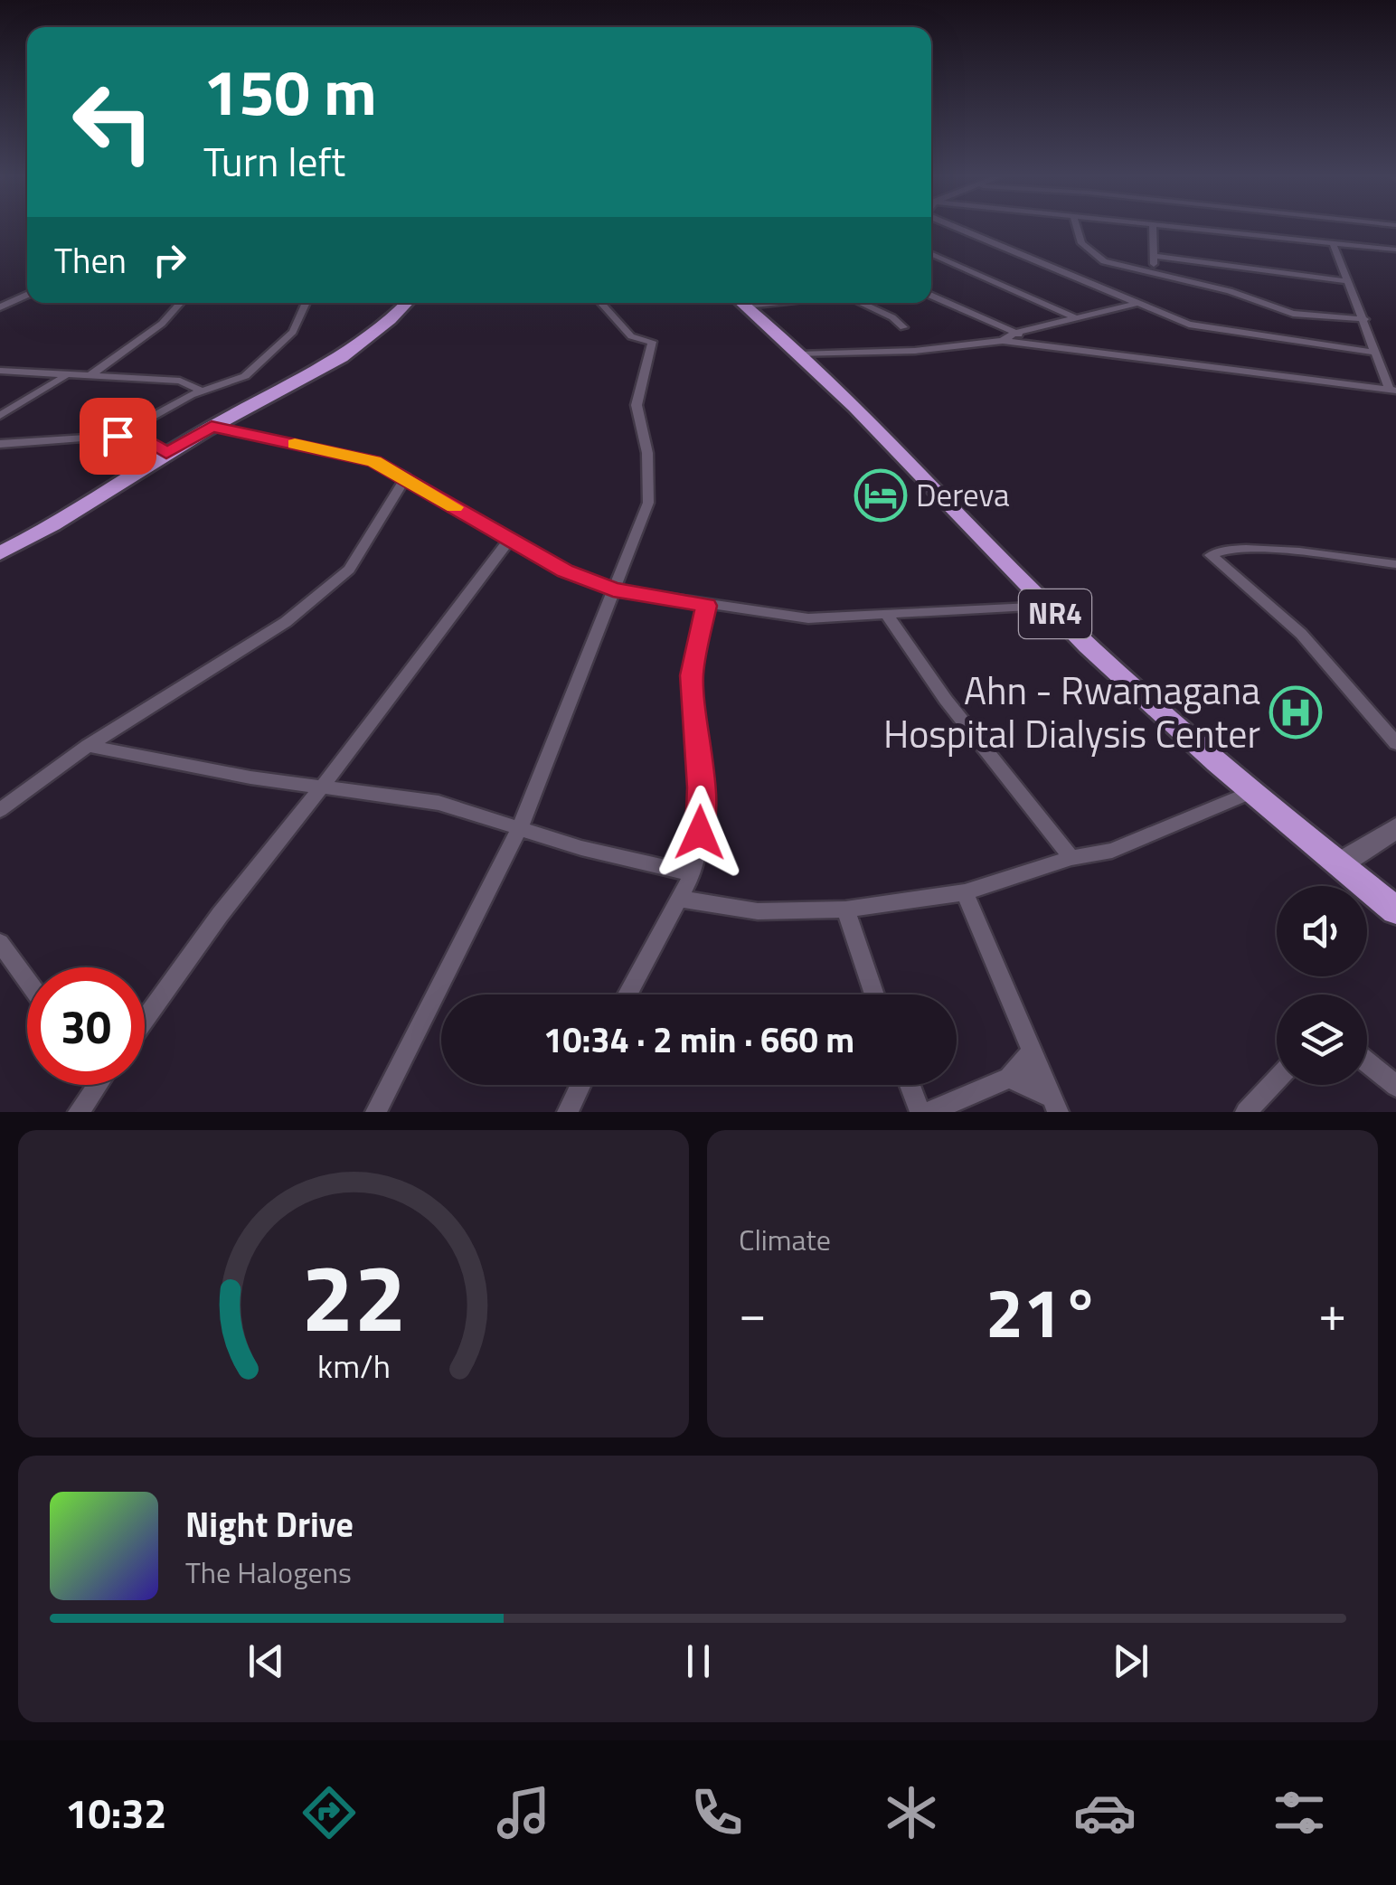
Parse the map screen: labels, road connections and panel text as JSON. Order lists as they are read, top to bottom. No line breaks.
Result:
{"streets":{"highway":["NR4"]},"places":{"hotel":["Dereva"],"hospital":["Ahn - Rwamagana Hospital Dialysis Center"]},"page":{"turn":["150 m","Turn left"],"then":"Then","limit":"30","trip":"10:34 · 2 min · 660 m","tile":"Climate","heat":["−","21°","+"],"song":["Night Drive","The Halogens"],"tabs":"10:32","gauge":["22","km/h"]}}
